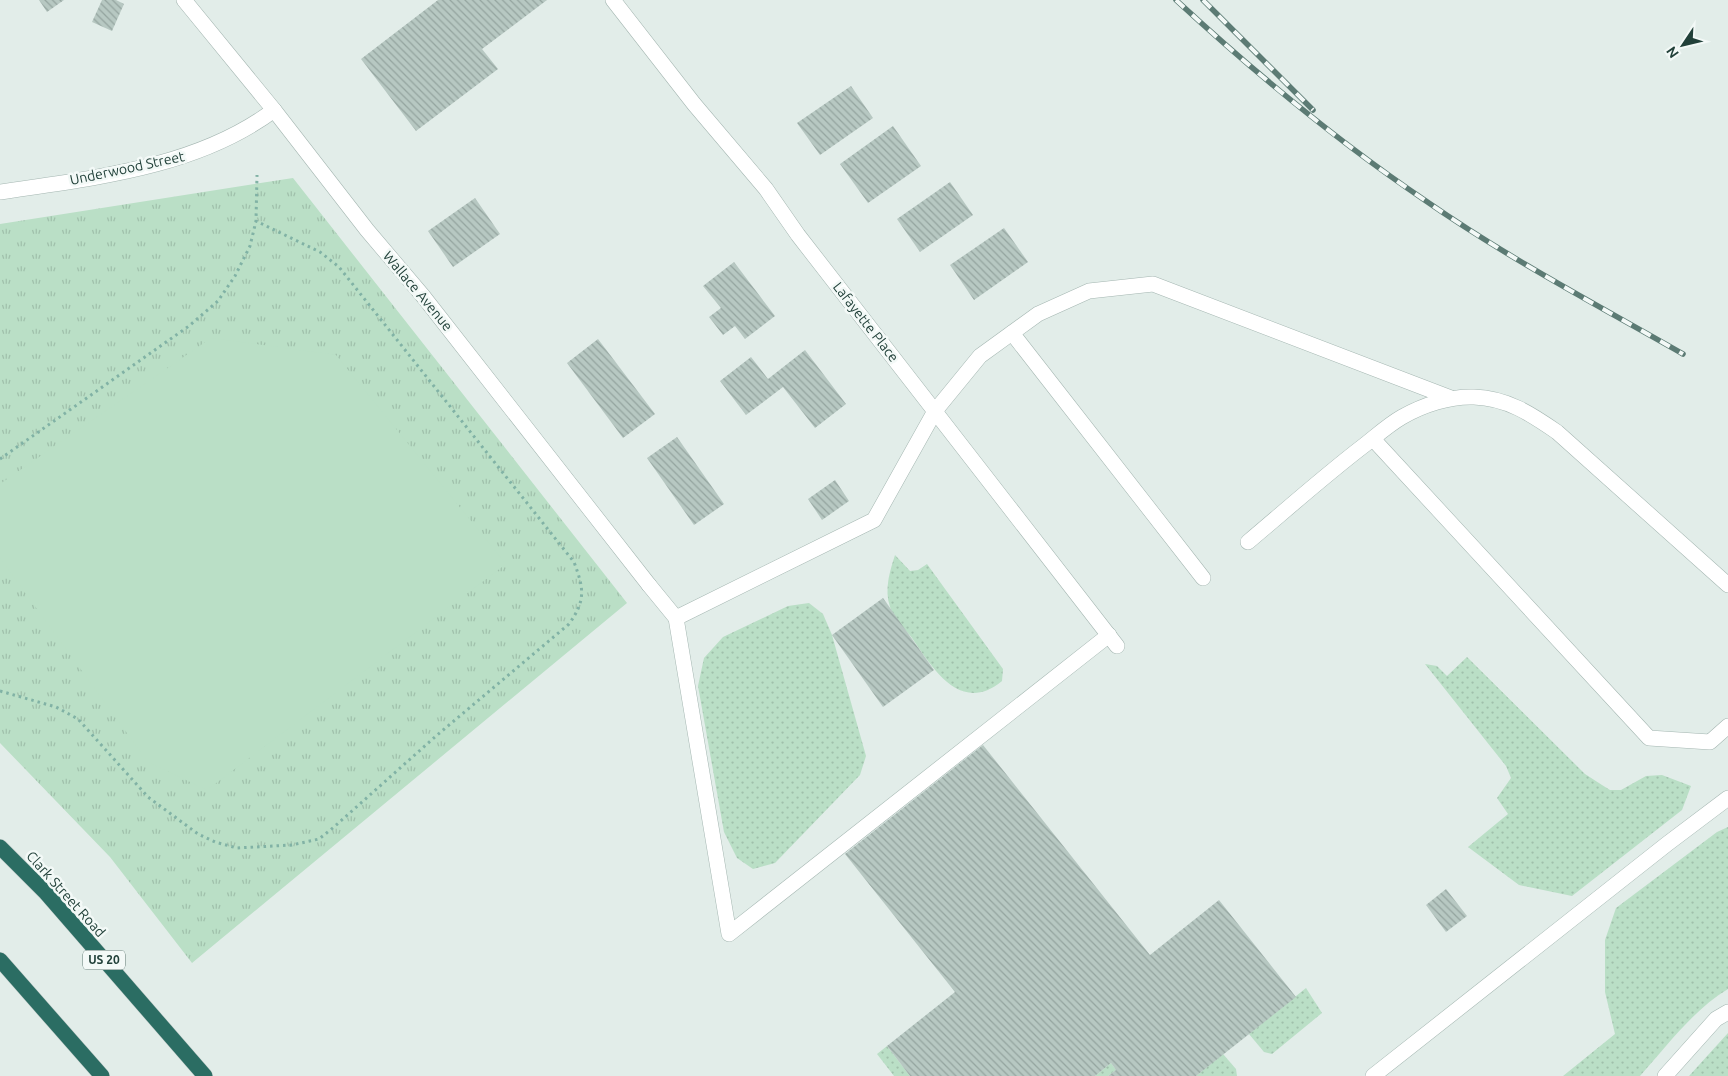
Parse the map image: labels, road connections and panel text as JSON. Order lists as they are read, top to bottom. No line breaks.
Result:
{"streets":{"highway":["Clark Street Road","US 20"],"street":["Underwood Street","Wallace Avenue","Lafayette Place"]},"crossings":[["Underwood Street","Wallace Avenue"],["Wallace Avenue","Lafayette Place"]],"north":"bottom left"}
